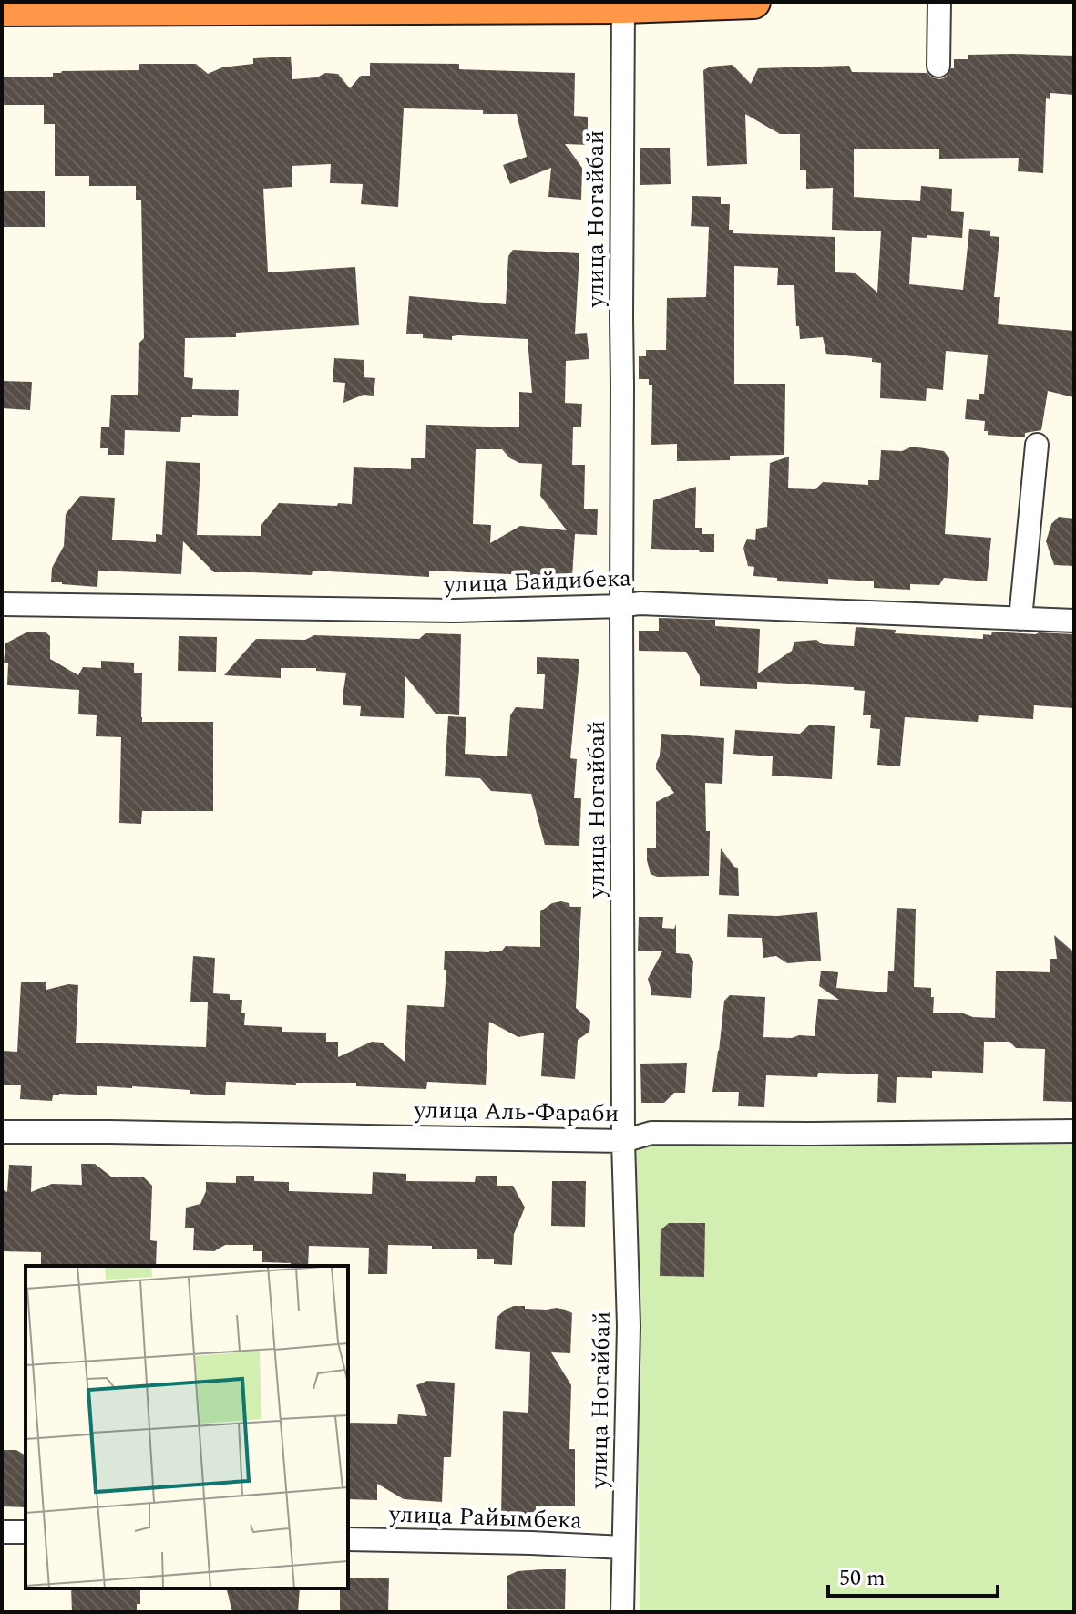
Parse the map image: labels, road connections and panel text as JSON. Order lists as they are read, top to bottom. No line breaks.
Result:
{"streets":{"street":["улица Ногайбай","улица Байдибека","улица Аль-Фараби","улица Райымбека"]},"crossings":[["улица Ногайбай","улица Байдибека"],["улица Ногайбай","улица Аль-Фараби"],["улица Ногайбай","улица Райымбека"]],"scale_bar":"50 m"}
